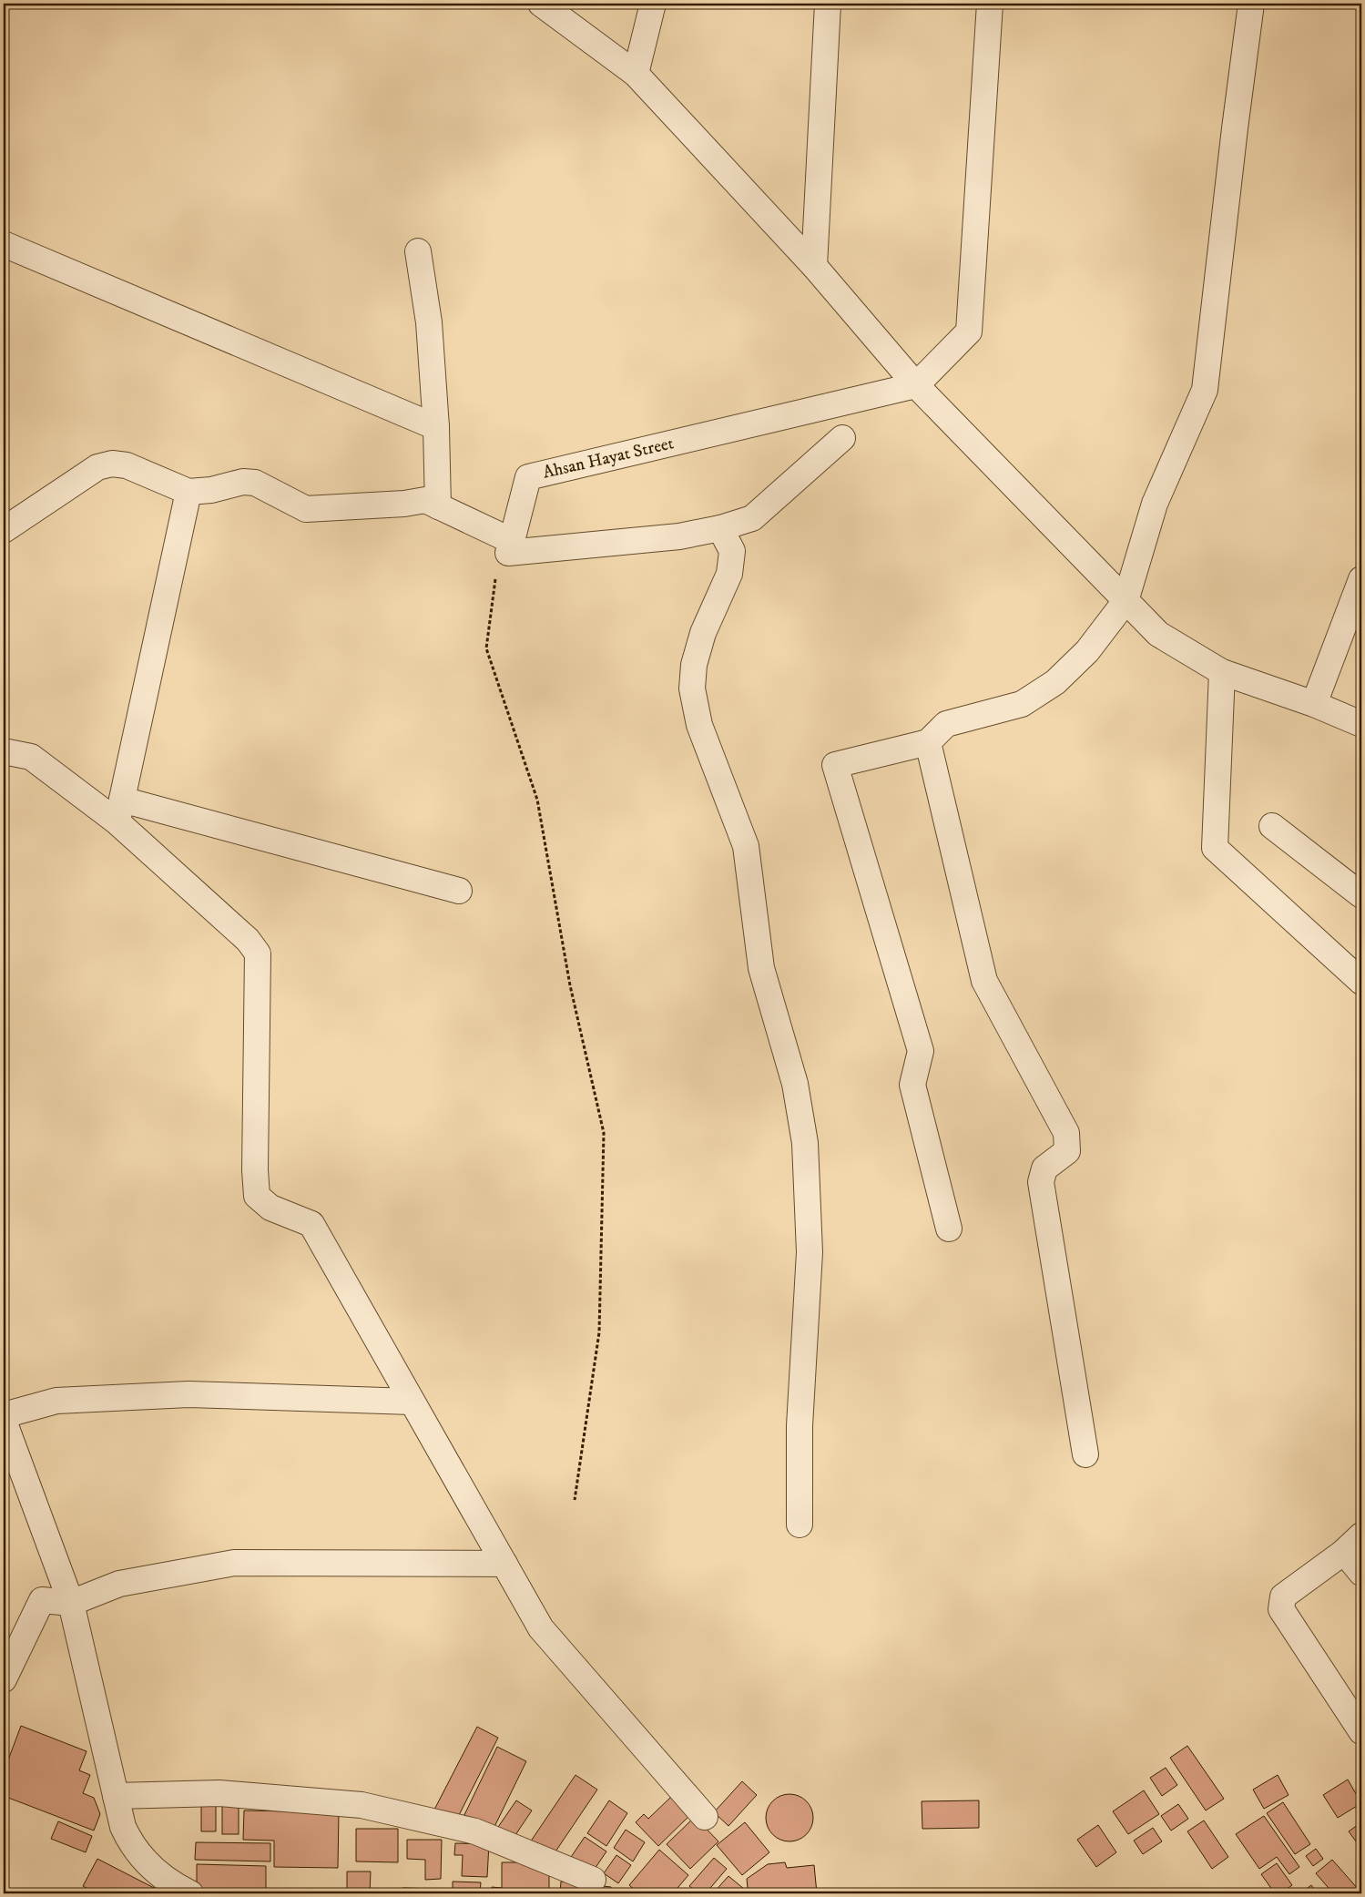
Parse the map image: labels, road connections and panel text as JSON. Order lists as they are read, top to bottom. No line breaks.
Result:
{"streets":{"street":["Ahsan Hayat Street"]}}
